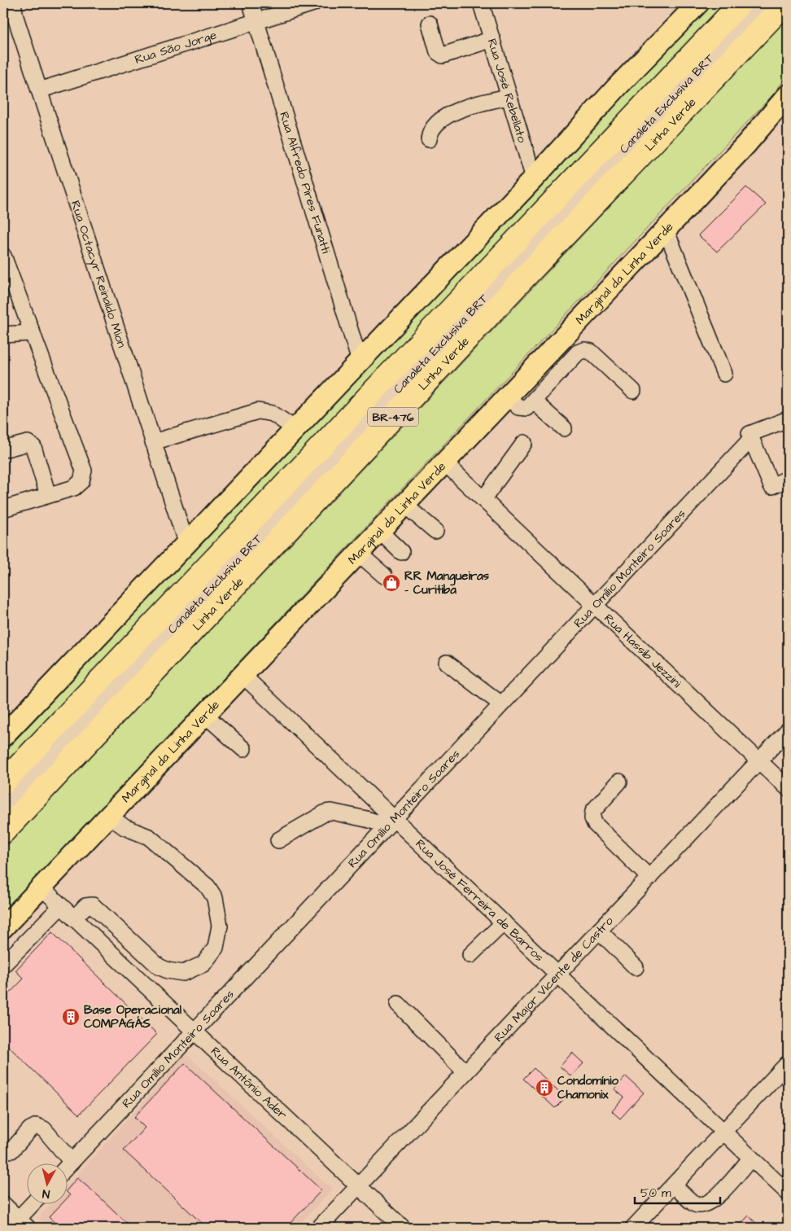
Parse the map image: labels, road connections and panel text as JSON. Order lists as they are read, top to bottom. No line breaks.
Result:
{"streets":{"highway":["Linha Verde","BR-476"],"main road":["Marginal da Linha Verde"],"street":["Rua São Jorge","Rua José Rebellato","Canaleta Exclusiva BRT","Rua Alfredo Pires Funatti","Rua Octacyr Reinaldo Mion","Rua Omílio Monteiro Soares","Rua Hassib Jezzini","Rua José Ferreira de Barros","Rua Major Vicente de Castro","Rua Antônio Ader"]},"crossings":[["Rua São Jorge","Rua Alfredo Pires Funatti"],["Rua São Jorge","Rua Octacyr Reinaldo Mion"],["Marginal da Linha Verde","Rua Hassib Jezzini"],["Marginal da Linha Verde","Rua José Ferreira de Barros"],["Marginal da Linha Verde","Rua Antônio Ader"],["Rua Omílio Monteiro Soares","Rua Hassib Jezzini"],["Rua Omílio Monteiro Soares","Rua José Ferreira de Barros"],["Rua Omílio Monteiro Soares","Rua Antônio Ader"],["Rua Hassib Jezzini","Rua Major Vicente de Castro"],["Rua José Ferreira de Barros","Rua Major Vicente de Castro"],["Rua Major Vicente de Castro","Rua Antônio Ader"]],"places":{"shop":["RR Mangueiras - Curitiba"],"building":["Base Operacional COMPAGÁS","Condomínio Chamonix"]},"scale_bar":"50 m","north":"bottom"}
